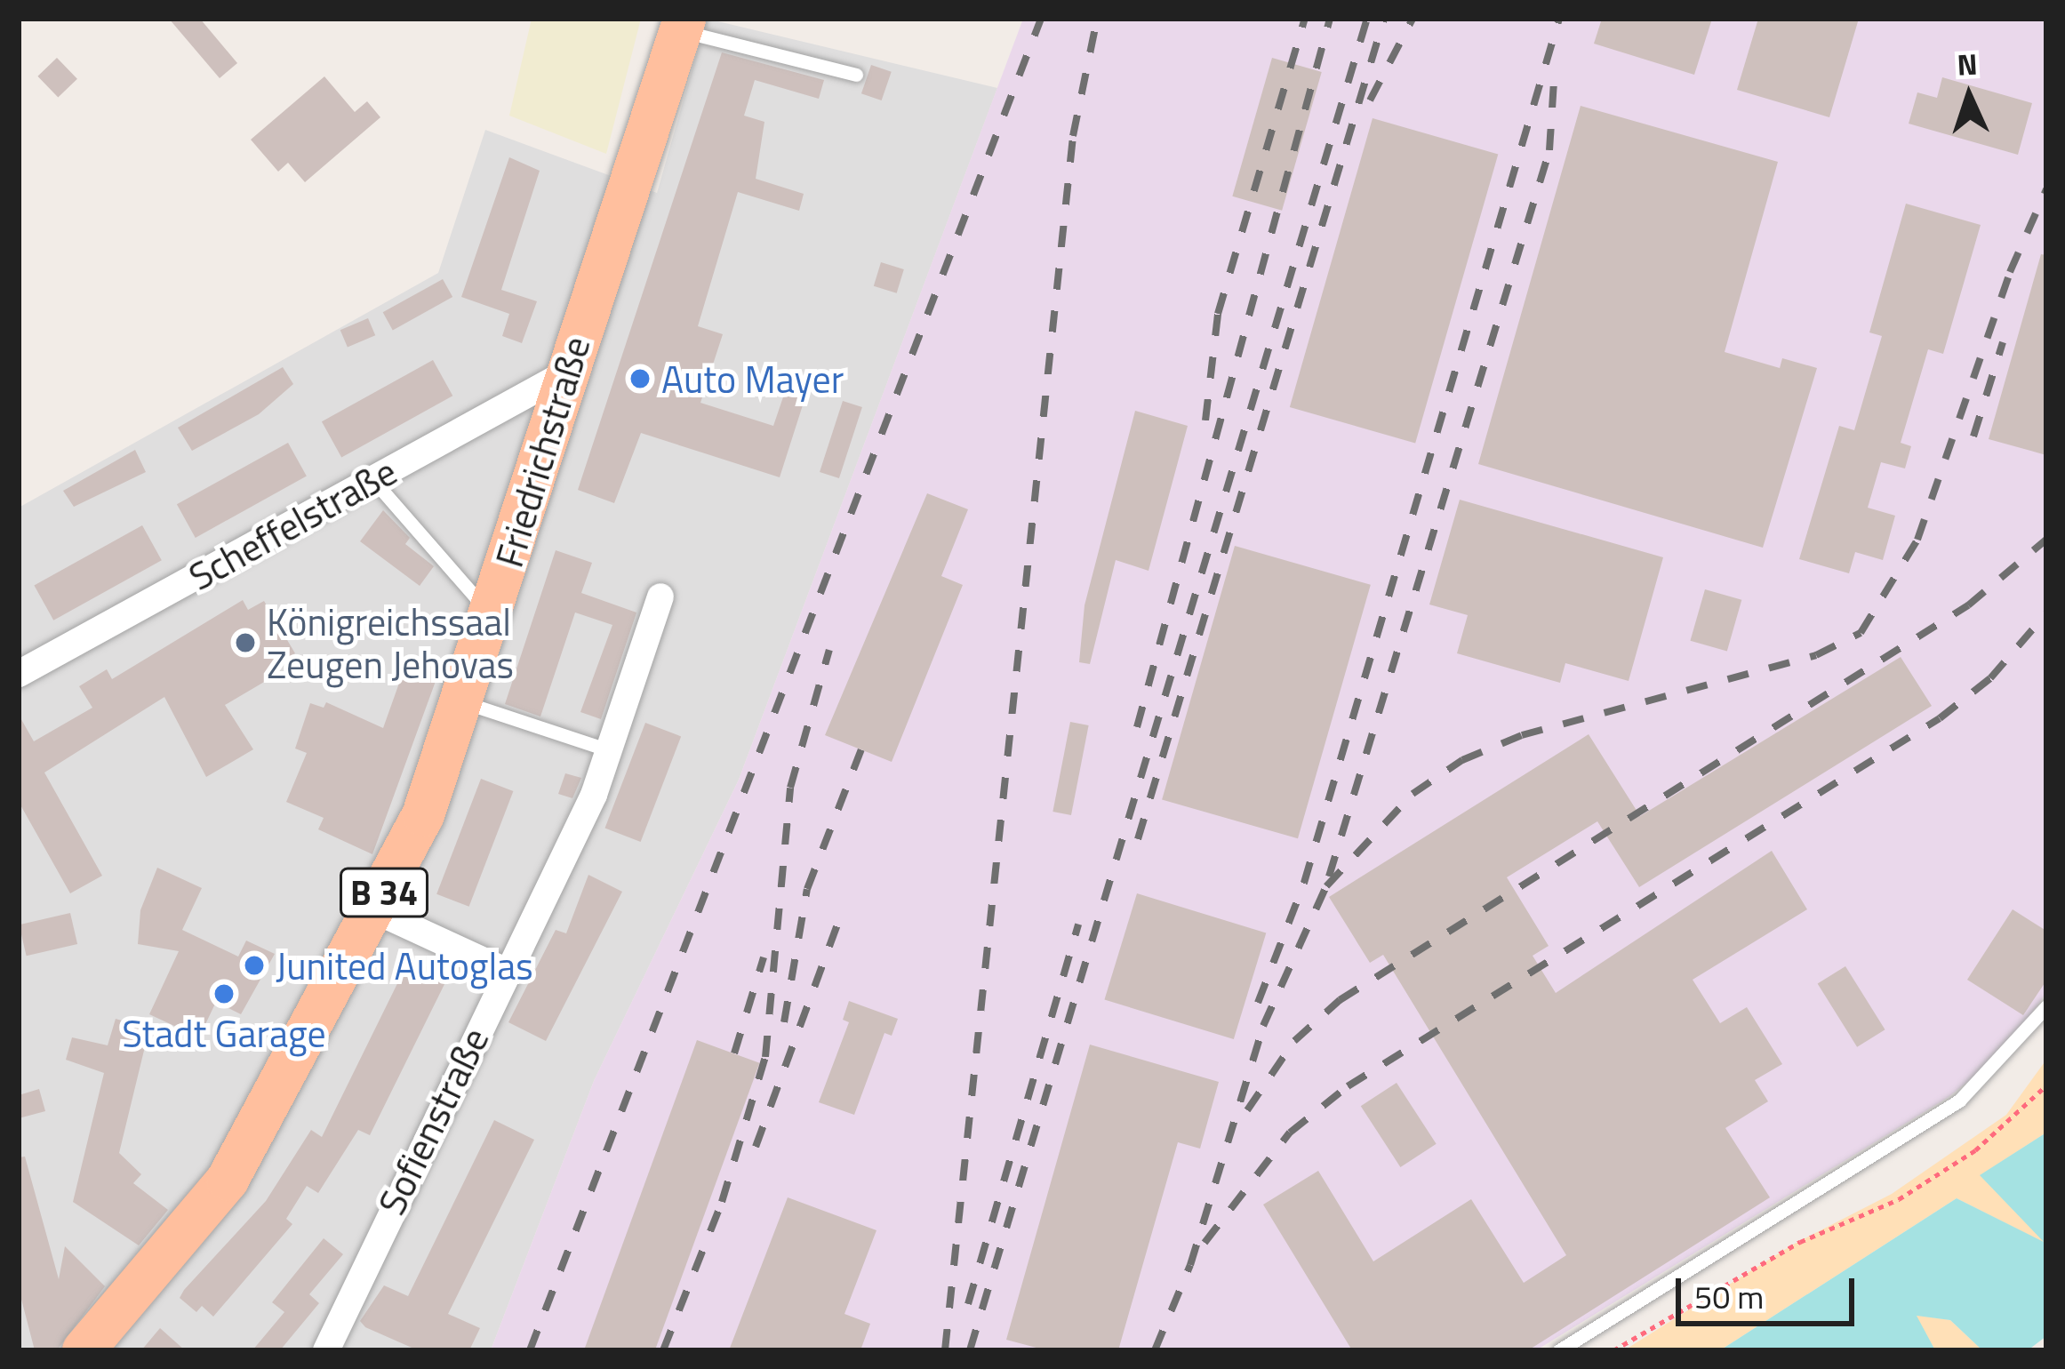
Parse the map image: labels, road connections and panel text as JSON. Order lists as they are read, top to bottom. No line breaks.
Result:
{"streets":{"main road":["Friedrichstraße","B 34"],"street":["Scheffelstraße","Sofienstraße"]},"crossings":[["Friedrichstraße","Scheffelstraße"]],"places":["Auto Mayer","Königreichssaal Zeugen Jehovas","Junited Autoglas","Stadt Garage"],"scale_bar":"50 m","north":"top"}
